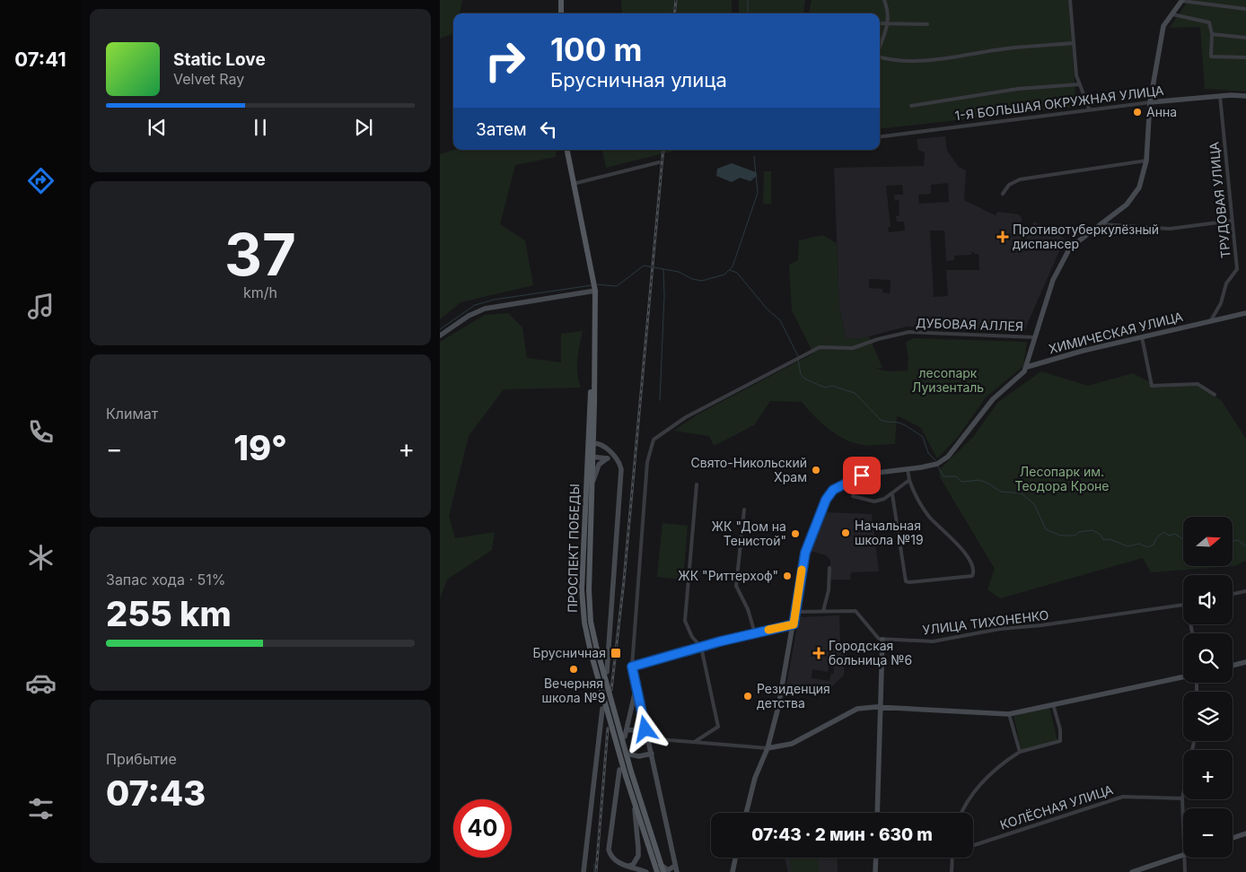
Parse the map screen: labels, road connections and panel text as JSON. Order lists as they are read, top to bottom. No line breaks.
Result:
{"streets":{"main road":["ПРОСПЕКТ ПОБЕДЫ"],"street":["1-Я БОЛЬШАЯ ОКРУЖНАЯ УЛИЦА","ТРУДОВАЯ УЛИЦА","ДУБОВАЯ АЛЛЕЯ","ХИМИЧЕСКАЯ УЛИЦА","УЛИЦА ТИХОНЕНКО","КОЛЁСНАЯ УЛИЦА"]},"crossings":[["1-Я БОЛЬШАЯ ОКРУЖНАЯ УЛИЦА","ТРУДОВАЯ УЛИЦА"],["ТРУДОВАЯ УЛИЦА","ХИМИЧЕСКАЯ УЛИЦА"]],"parks":["лесопарк Луизенталь","Лесопарк им. Теодора Кроне"],"places":{"other":["Анна","Свято-Никольский Храм","Начальная школа №19","ЖК \"Дом на Тенистой\"","ЖК \"Риттерхоф\"","Вечерняя школа №9","Резиденция детства"],"health":["Противотуберкулёзный диспансер","Городская больница №6"],"transit":["Брусничная"]},"north":"right","page":{"tabs":"07:41","turn":["100 m","Брусничная улица"],"song":["Static Love","Velvet Ray"],"then":"Затем","tile":[["37","km/h"],"Климат",["Запас хода · 51%","255 km"],["Прибытие","07:43"]],"heat":["−","19°","+"],"map_buttons":["+","−"],"limit":"40","trip":"07:43 · 2 мин · 630 m"}}
